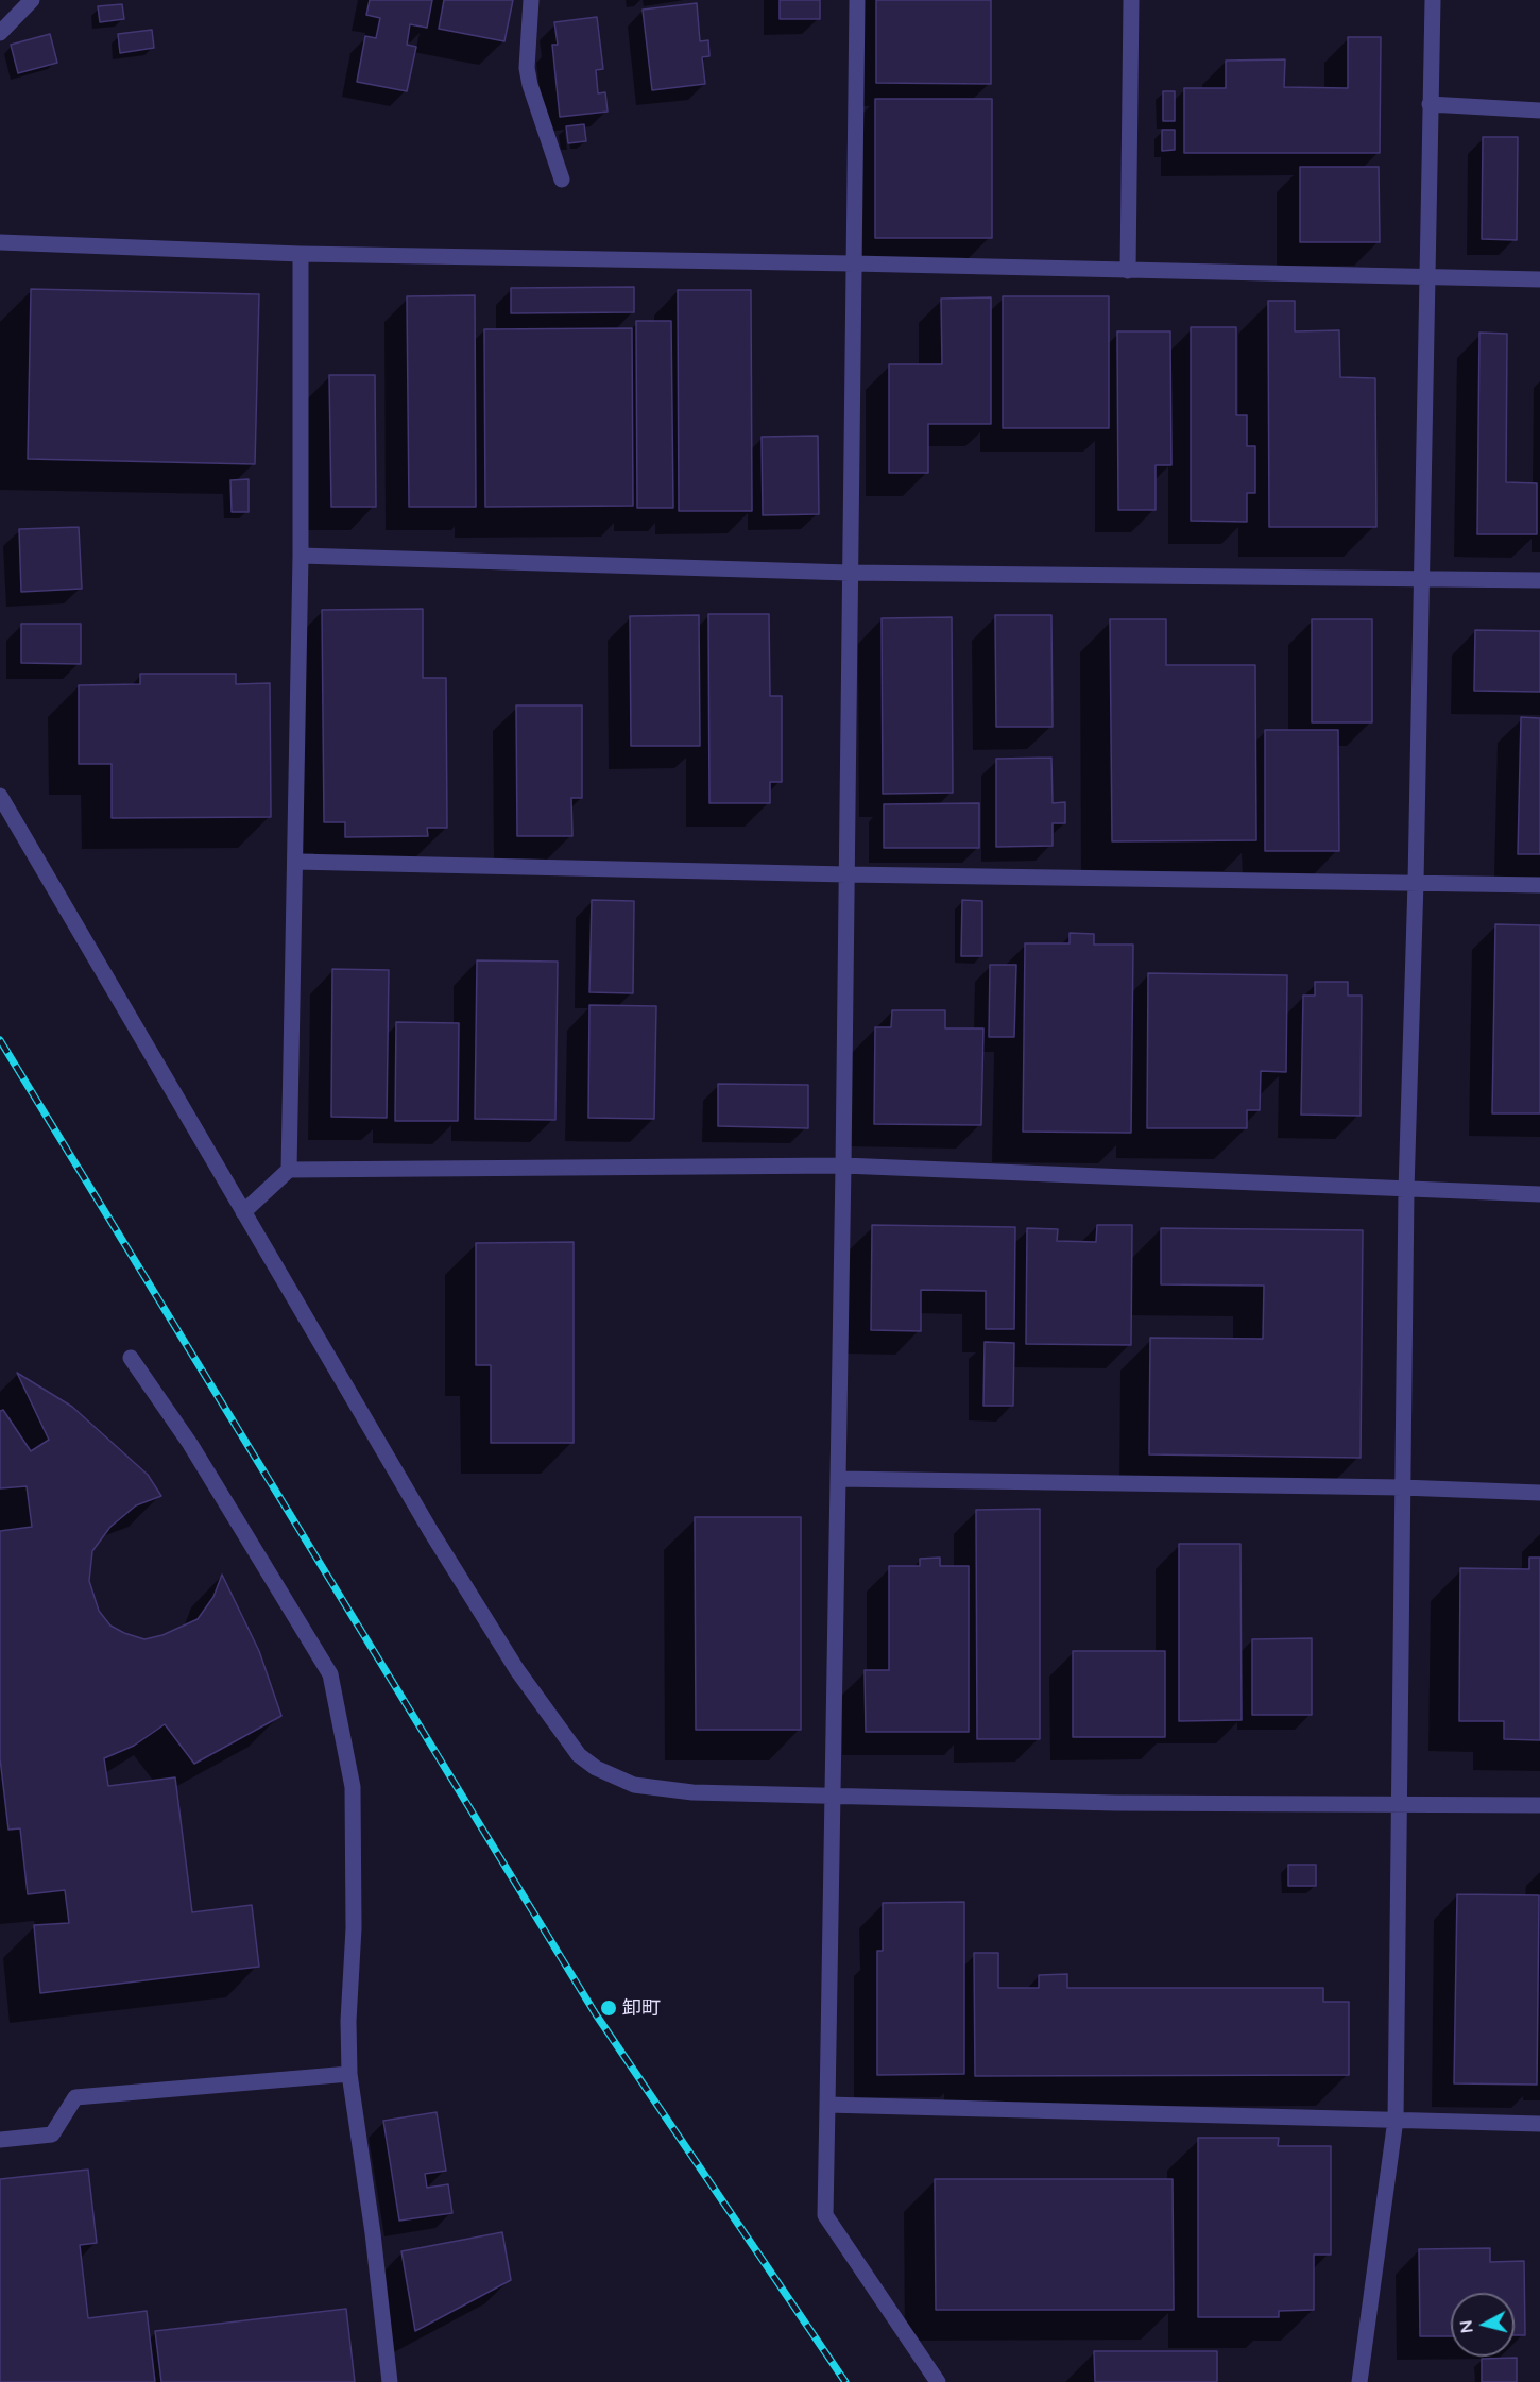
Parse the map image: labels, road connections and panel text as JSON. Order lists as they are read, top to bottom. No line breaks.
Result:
{"places":["卸町"],"north":"left"}
